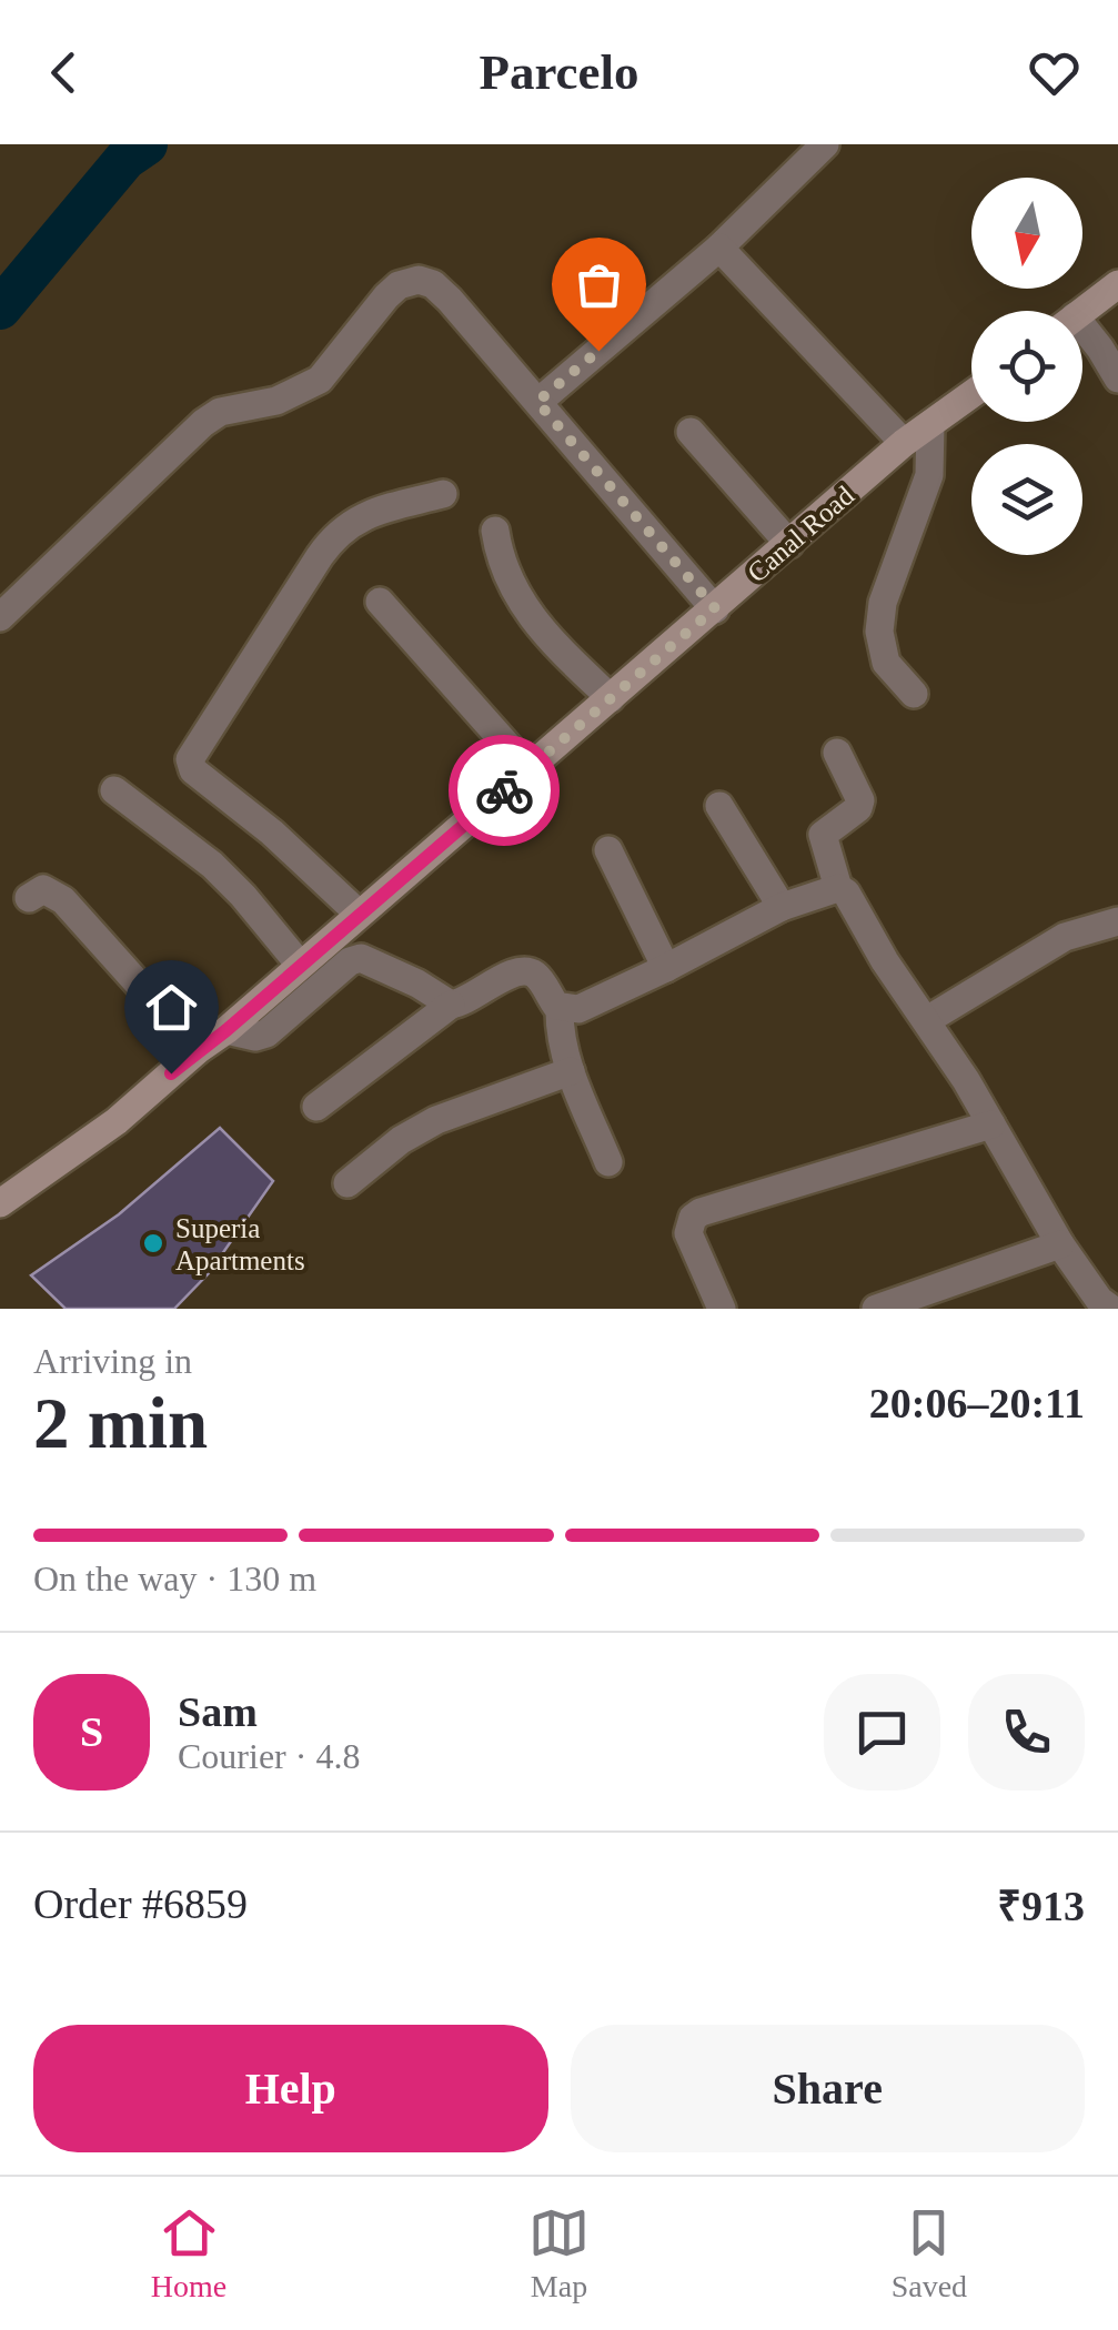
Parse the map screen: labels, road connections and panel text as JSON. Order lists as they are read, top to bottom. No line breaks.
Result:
{"streets":{"street":["Canal Road"]},"places":["Superia Apartments"],"north":"bottom","page":{"header":"Parcelo","heading":["2 min","Arriving in","20:06–20:11"],"panel":["Sam","Courier · 4.8","Order #6859","₹913"],"bar":"On the way · 130 m","round":"S","buttons":["Help","Share"],"tabs":["Home","Map","Saved"]}}
